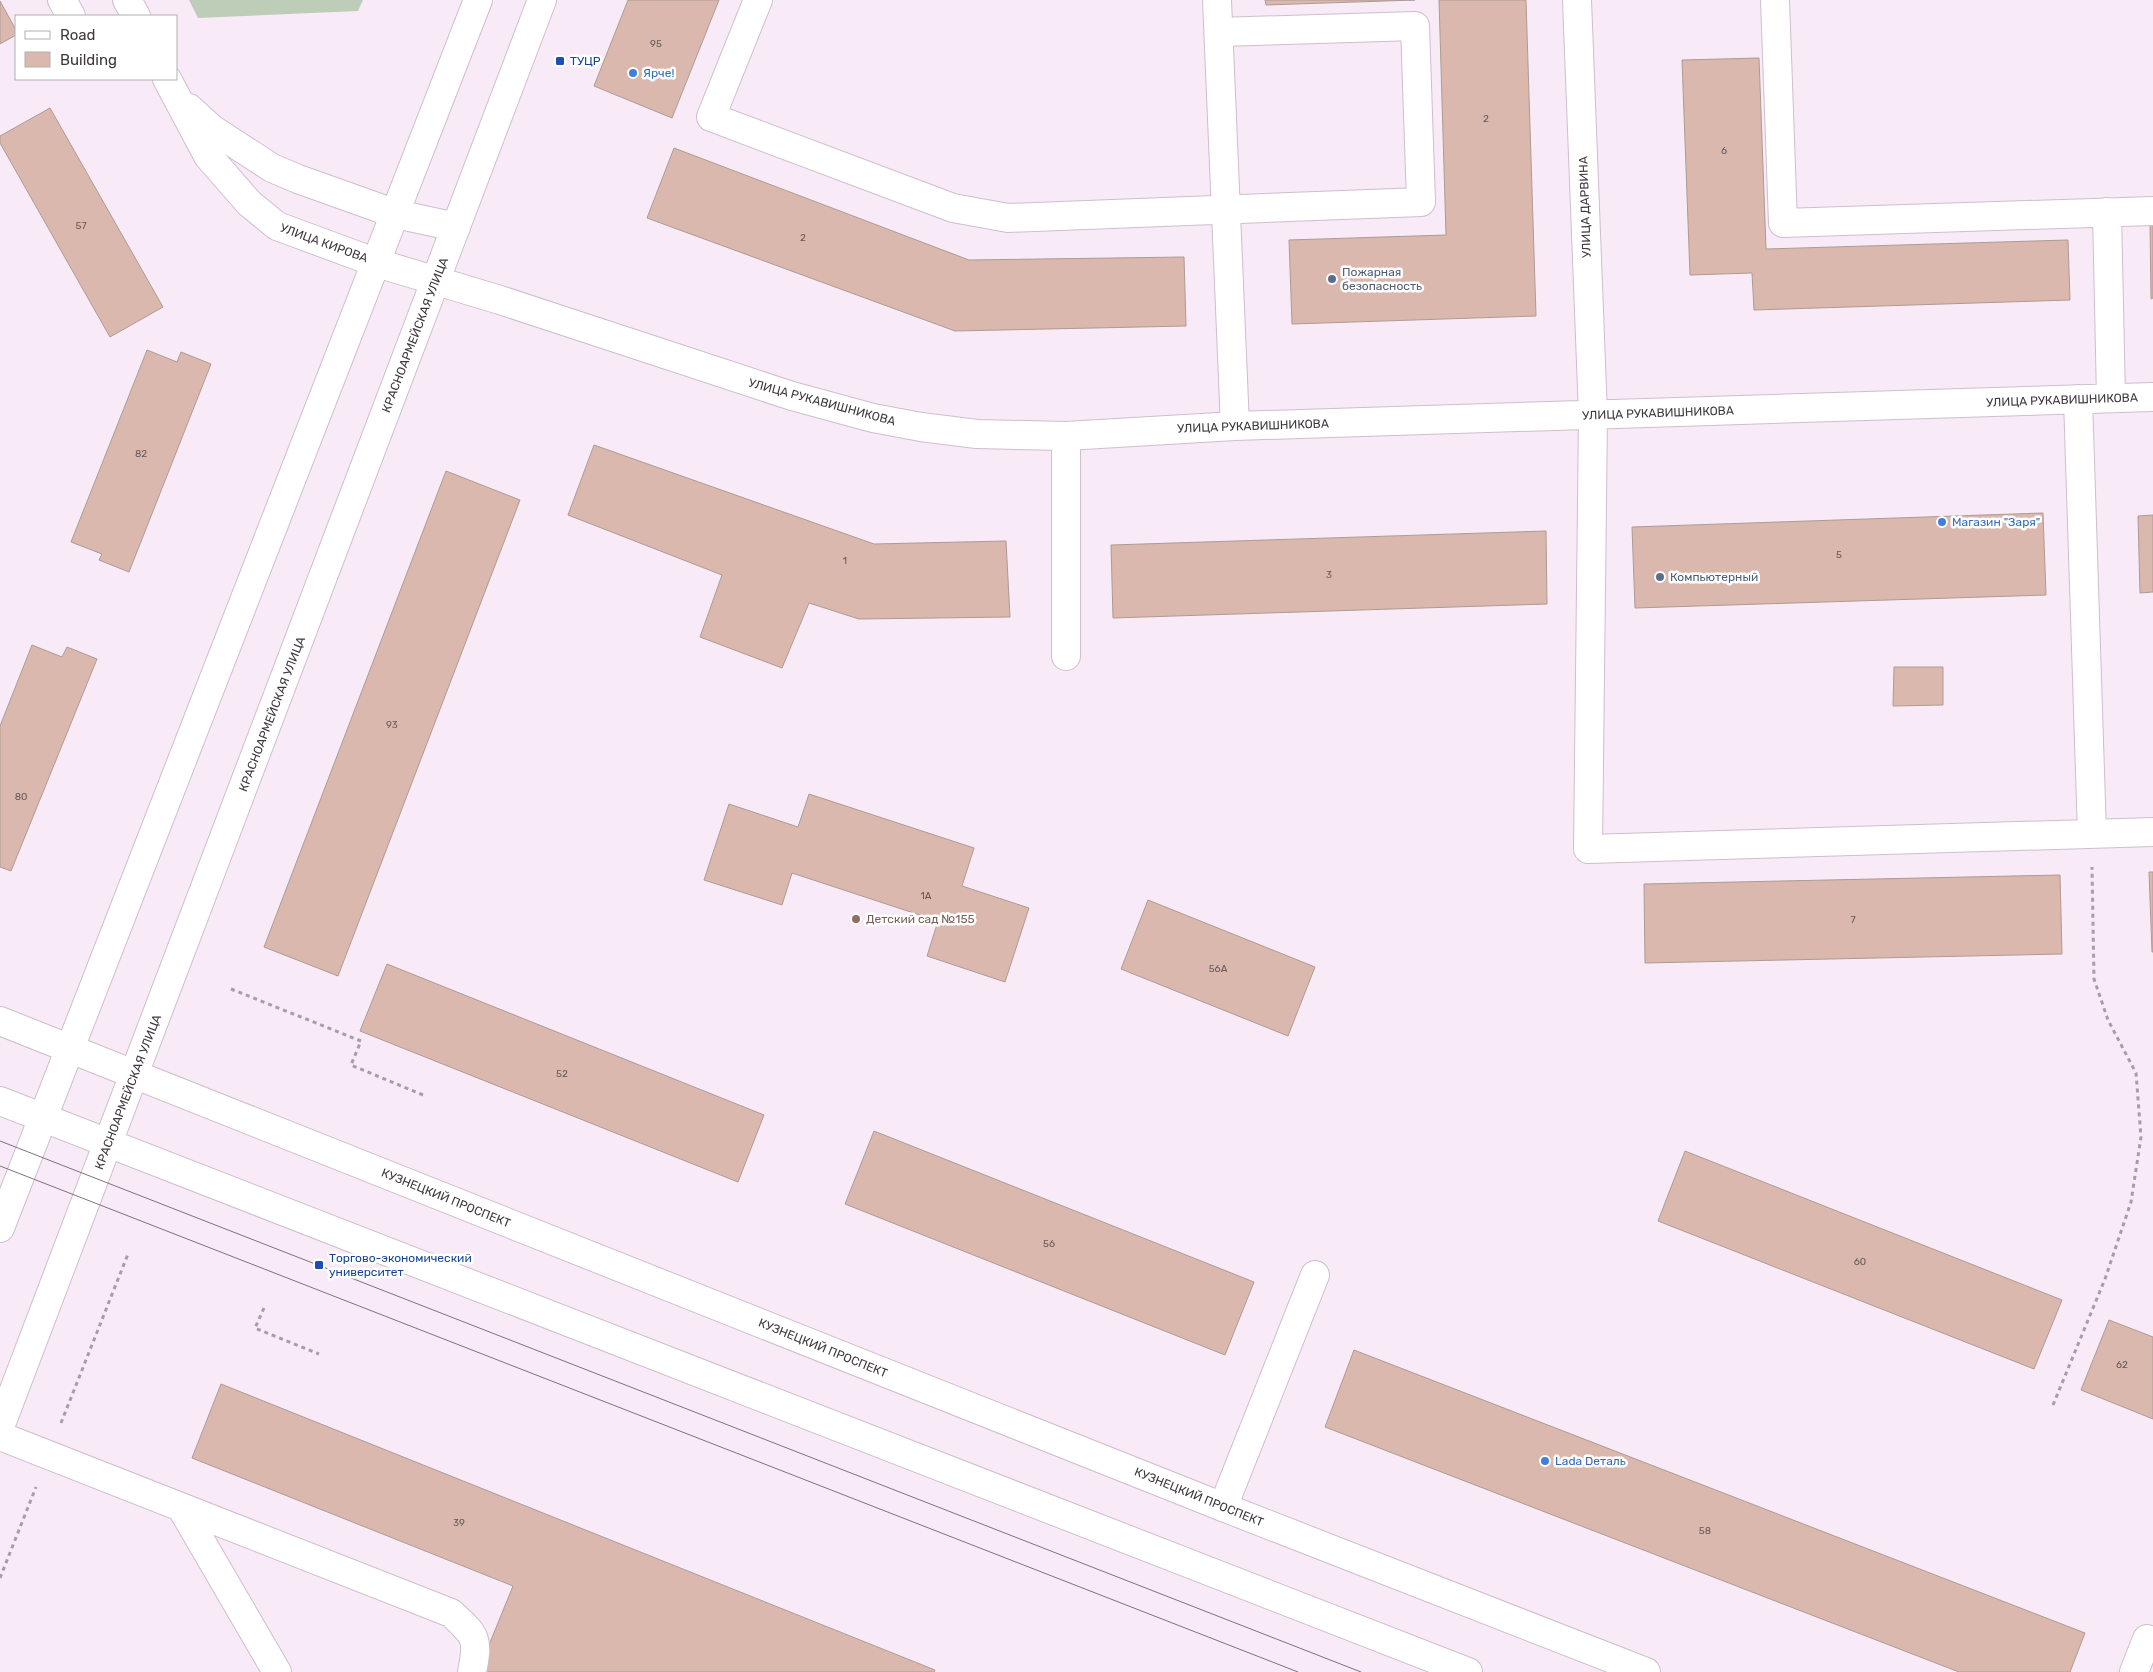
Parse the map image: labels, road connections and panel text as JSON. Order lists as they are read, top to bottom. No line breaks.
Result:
{"streets":{"main road":["УЛИЦА ДАРВИНА","УЛИЦА КИРОВА","КРАСНОАРМЕЙСКАЯ УЛИЦА","УЛИЦА РУКАВИШНИКОВА","КУЗНЕЦКИЙ ПРОСПЕКТ"]},"crossings":[["УЛИЦА ДАРВИНА","УЛИЦА РУКАВИШНИКОВА"],["УЛИЦА КИРОВА","УЛИЦА РУКАВИШНИКОВА"],["КРАСНОАРМЕЙСКАЯ УЛИЦА","УЛИЦА РУКАВИШНИКОВА"],["КРАСНОАРМЕЙСКАЯ УЛИЦА","КУЗНЕЦКИЙ ПРОСПЕКТ"]],"places":{"transit":["ТУЦР","Торгово-экономический университет"],"other":["Ярче!","Пожарная безопасность","Магазин \"Заря\"","Компьютерный","Детский сад №155","Lada Dеталь"]},"house_numbers":["95","2","6","57","2","82","5","1","3","93","80","1А","7","56А","52","56","60","62","39","58"],"legend":["Road","Building"]}
